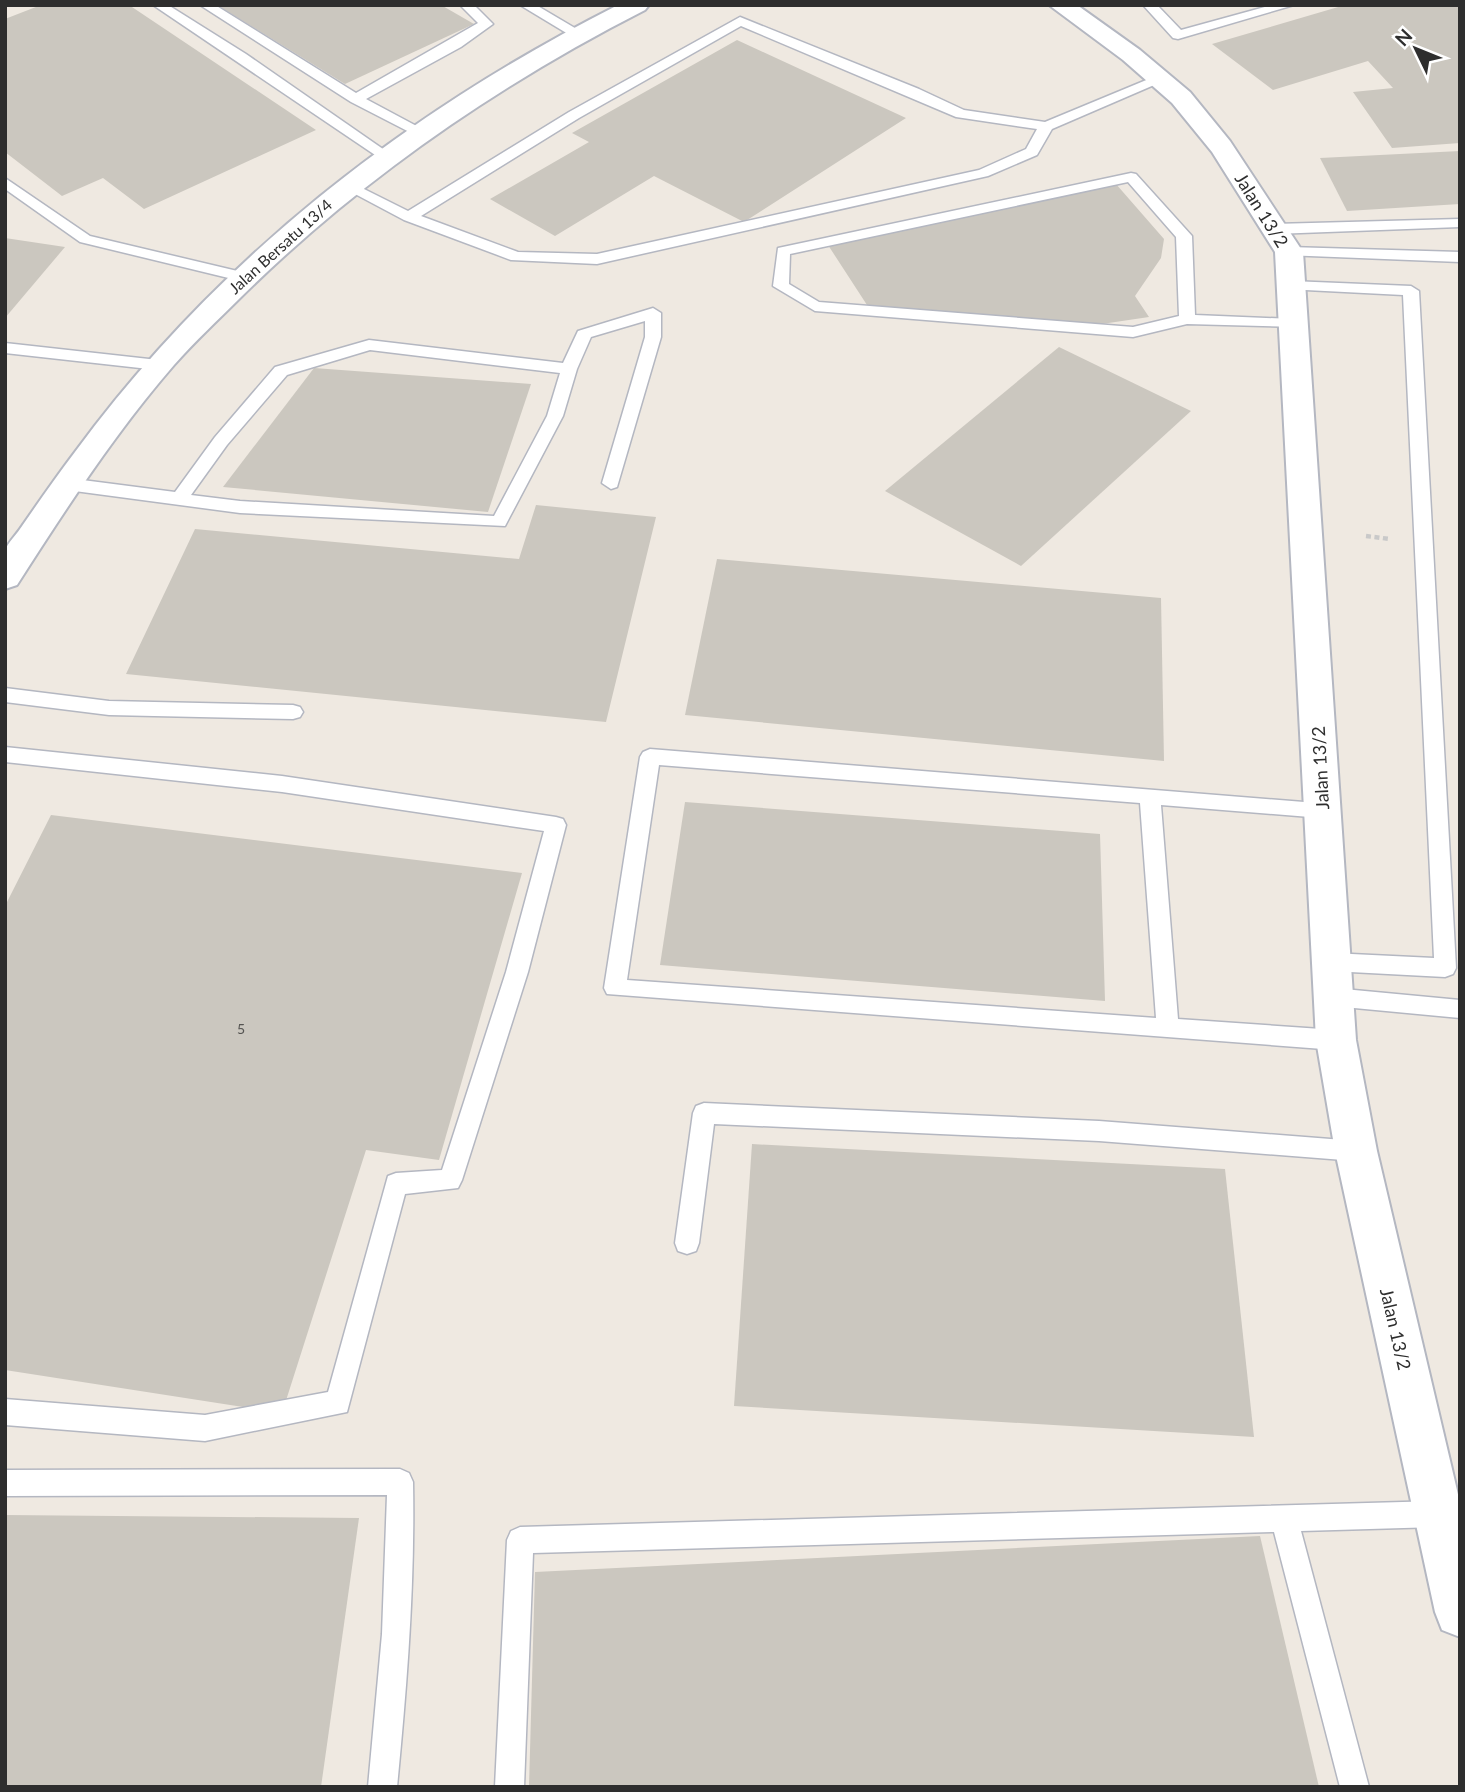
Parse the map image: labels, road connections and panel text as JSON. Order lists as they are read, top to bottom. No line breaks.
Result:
{"streets":{"street":["Jalan 13/2","Jalan Bersatu 13/4"]},"house_numbers":["5"],"north":"top left"}
